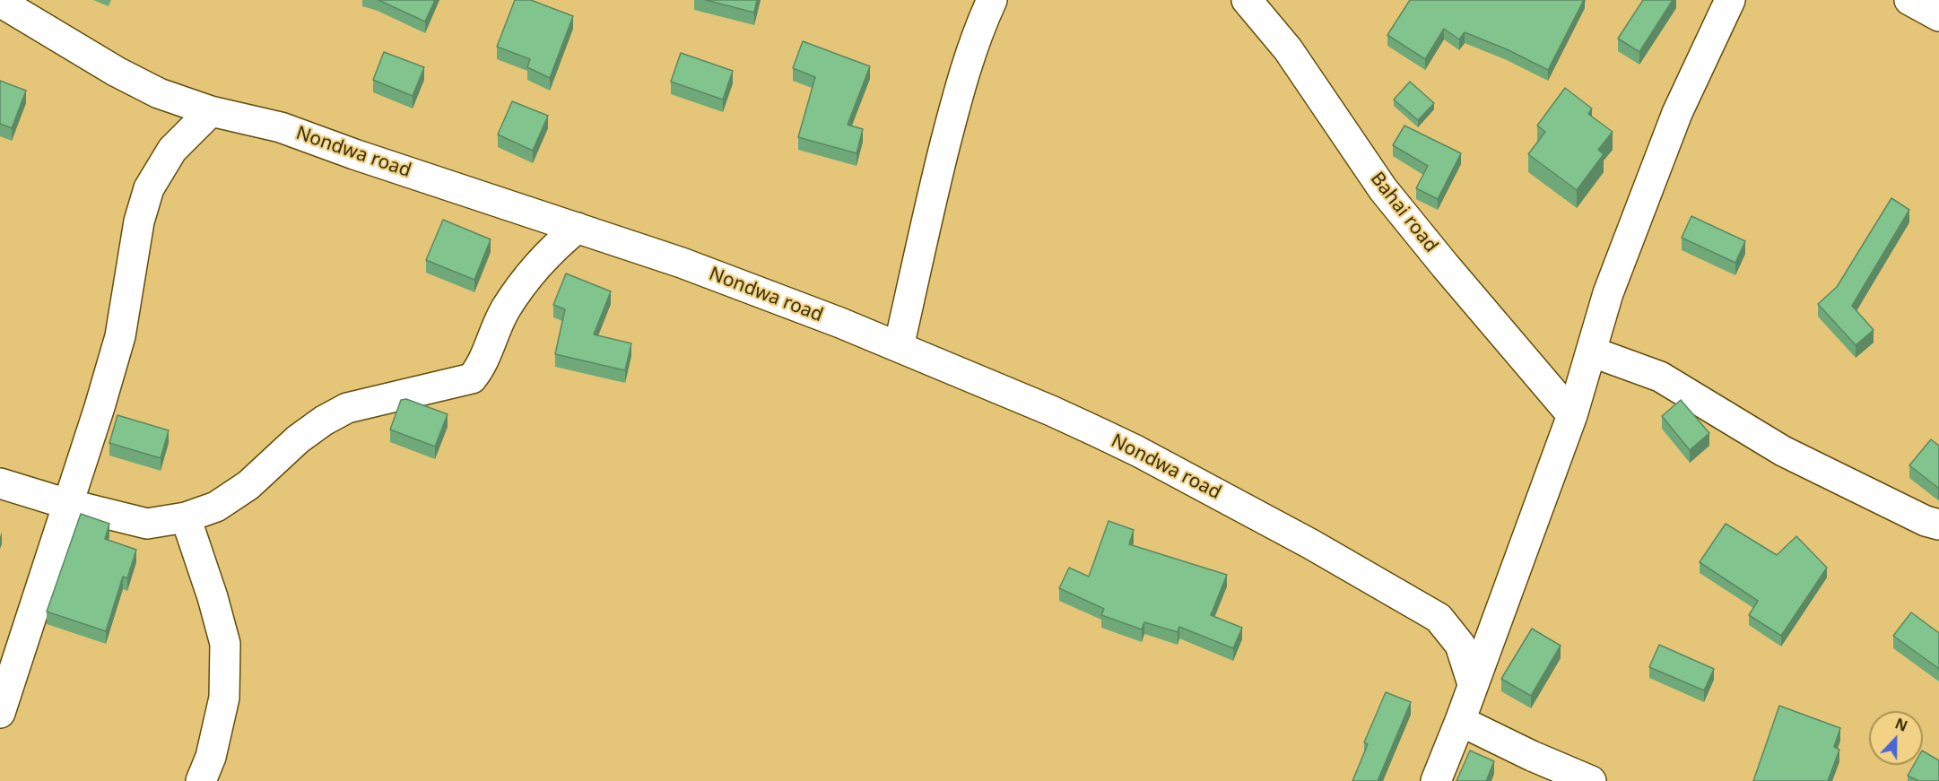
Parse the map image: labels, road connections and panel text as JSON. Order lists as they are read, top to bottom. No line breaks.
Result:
{"streets":{"street":["Nondwa road","Bahai road"]},"north":"top"}
